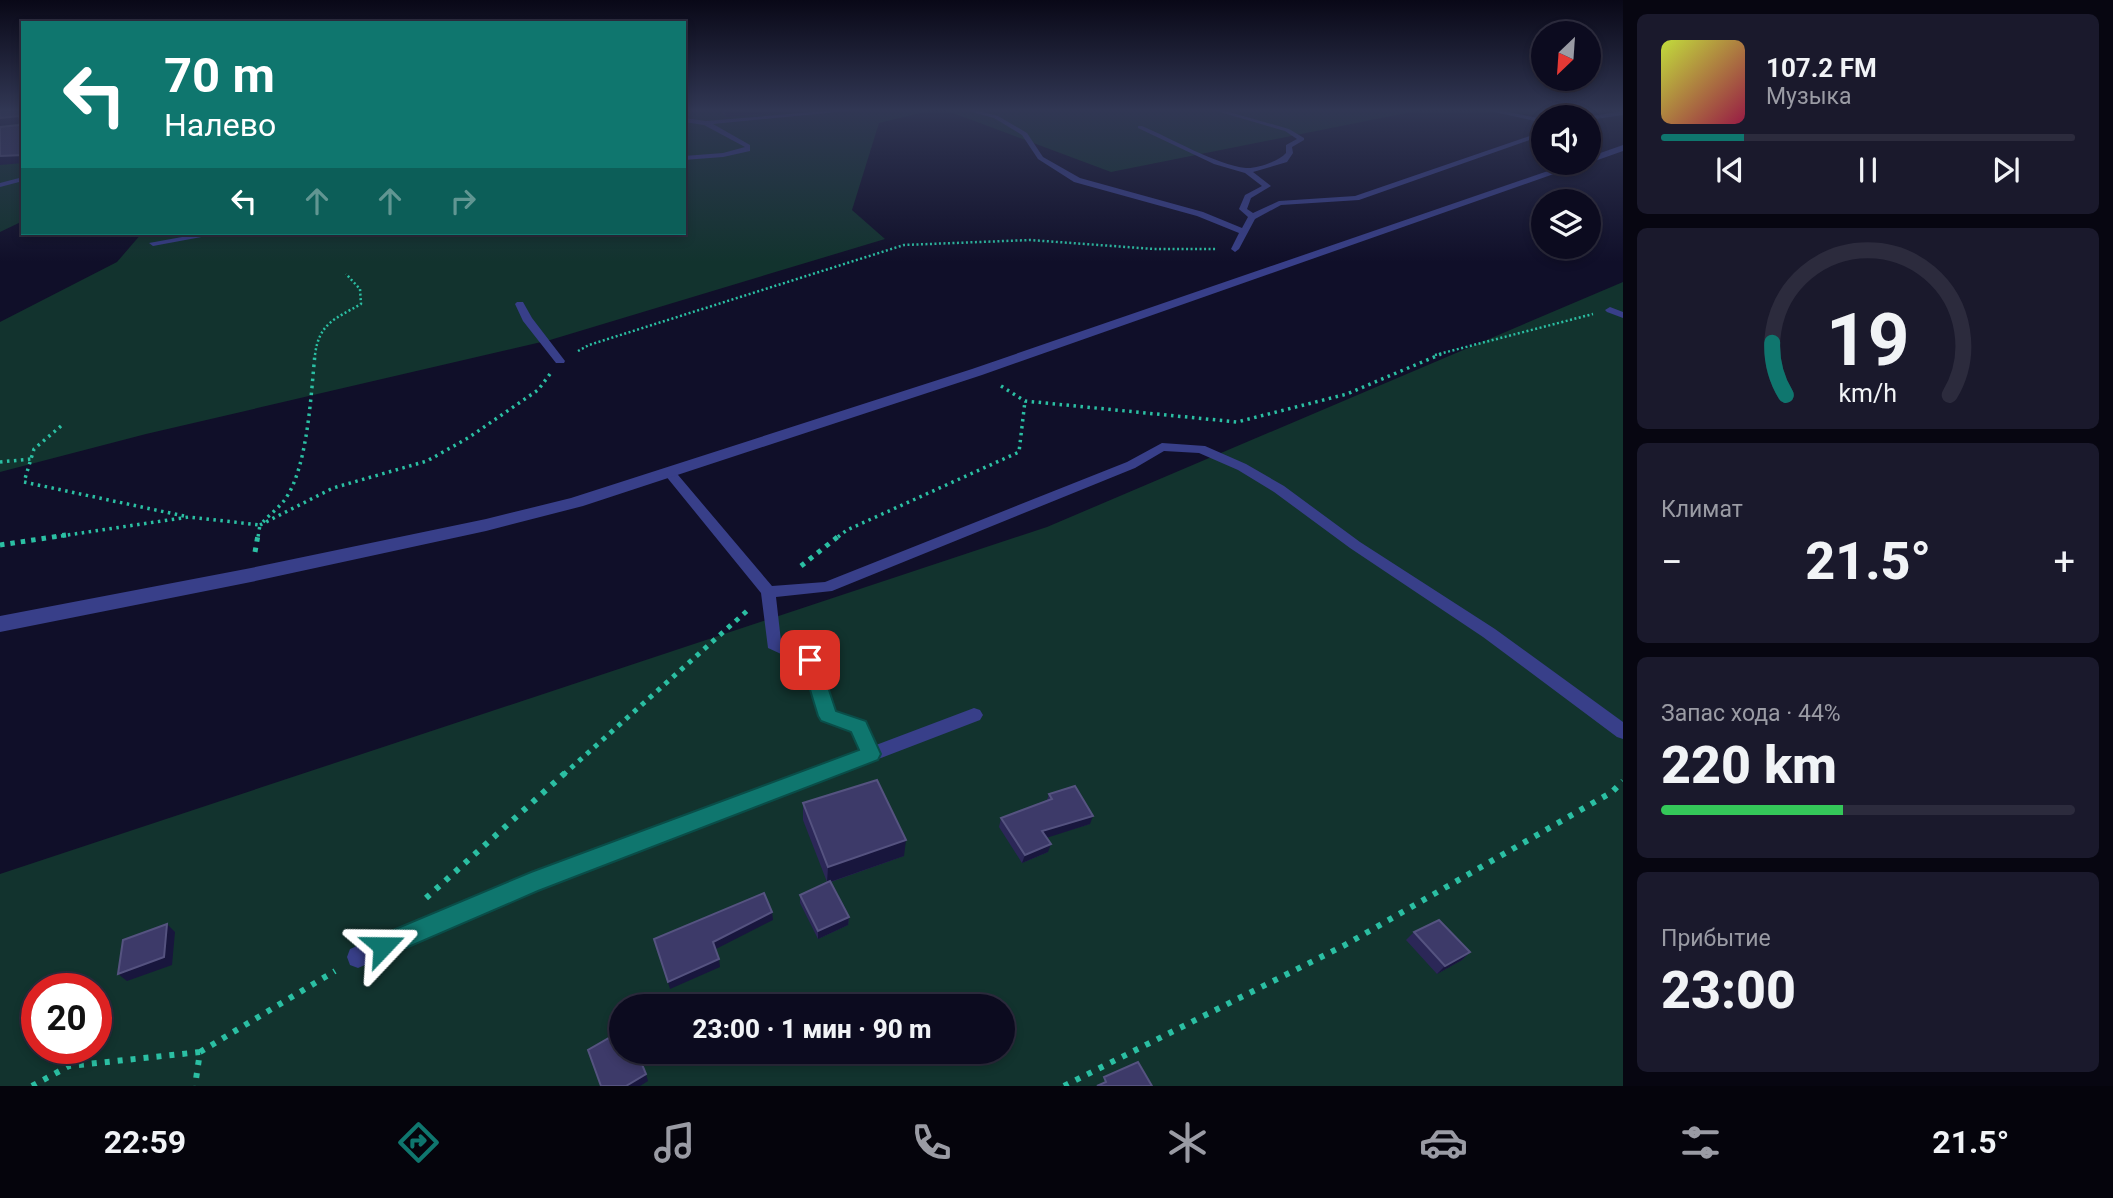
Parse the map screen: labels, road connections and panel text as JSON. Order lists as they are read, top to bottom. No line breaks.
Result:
{"north":"bottom left","page":{"turn":["70 m","Налево"],"song":["107.2 FM","Музыка"],"tile":["Климат",["Запас хода · 44%","220 km"],["Прибытие","23:00"]],"heat":["−","21.5°","+"],"limit":"20","trip":"23:00 · 1 мин · 90 m","tabs":["22:59","21.5°"],"gauge":["19","km/h"]}}
